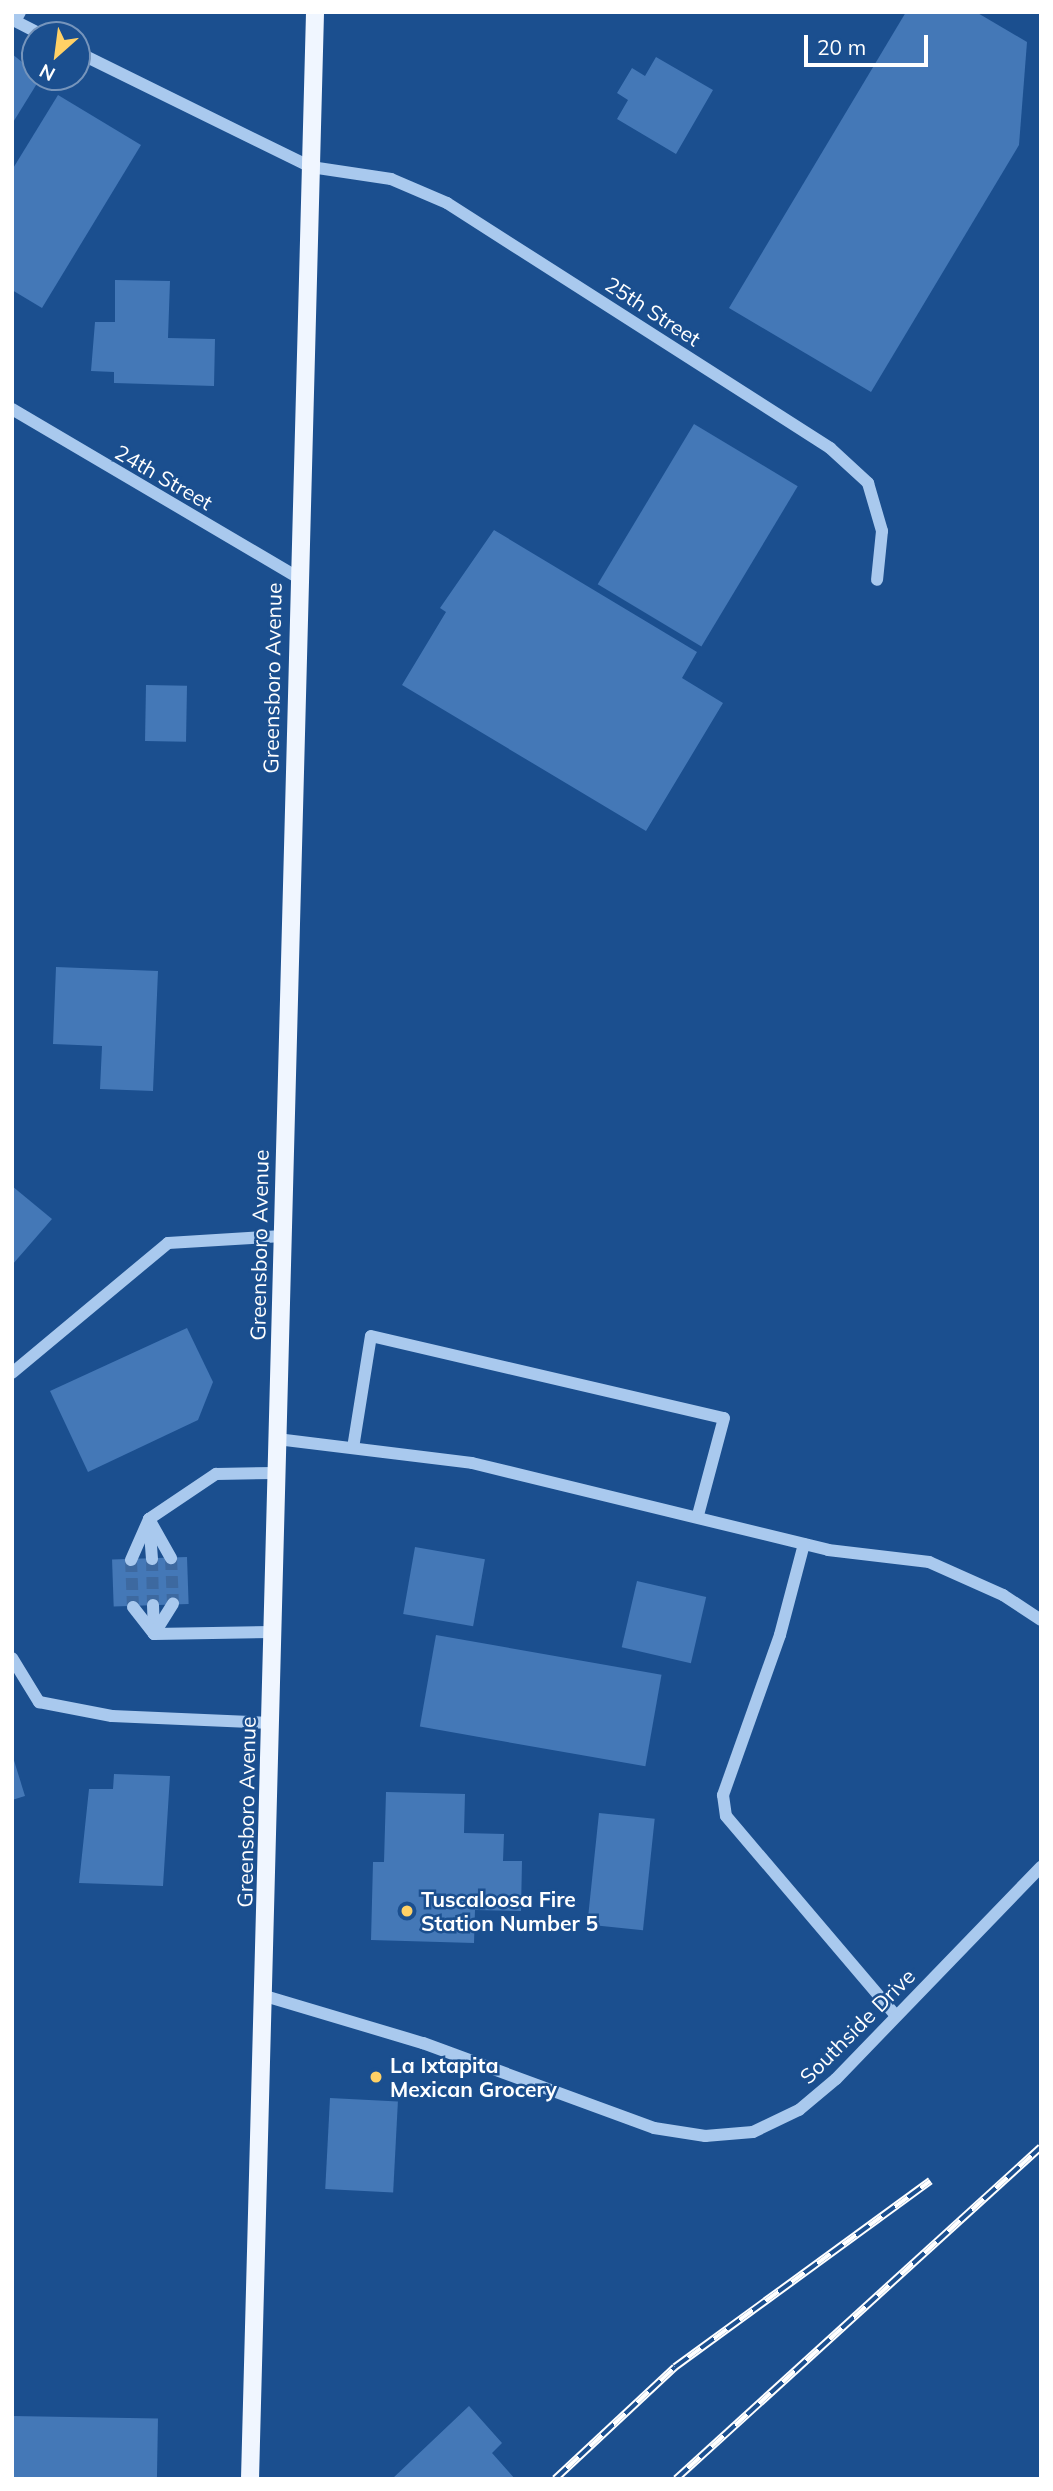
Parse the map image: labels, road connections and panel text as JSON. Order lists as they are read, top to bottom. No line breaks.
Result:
{"streets":{"main road":["Greensboro Avenue"],"street":["25th Street","24th Street","Southside Drive"]},"crossings":[["25th Street","Greensboro Avenue"],["24th Street","Greensboro Avenue"],["Greensboro Avenue","Southside Drive"]],"places":["Tuscaloosa Fire Station Number 5","La Ixtapita Mexican Grocery"],"scale_bar":"20 m","north":"bottom left"}
